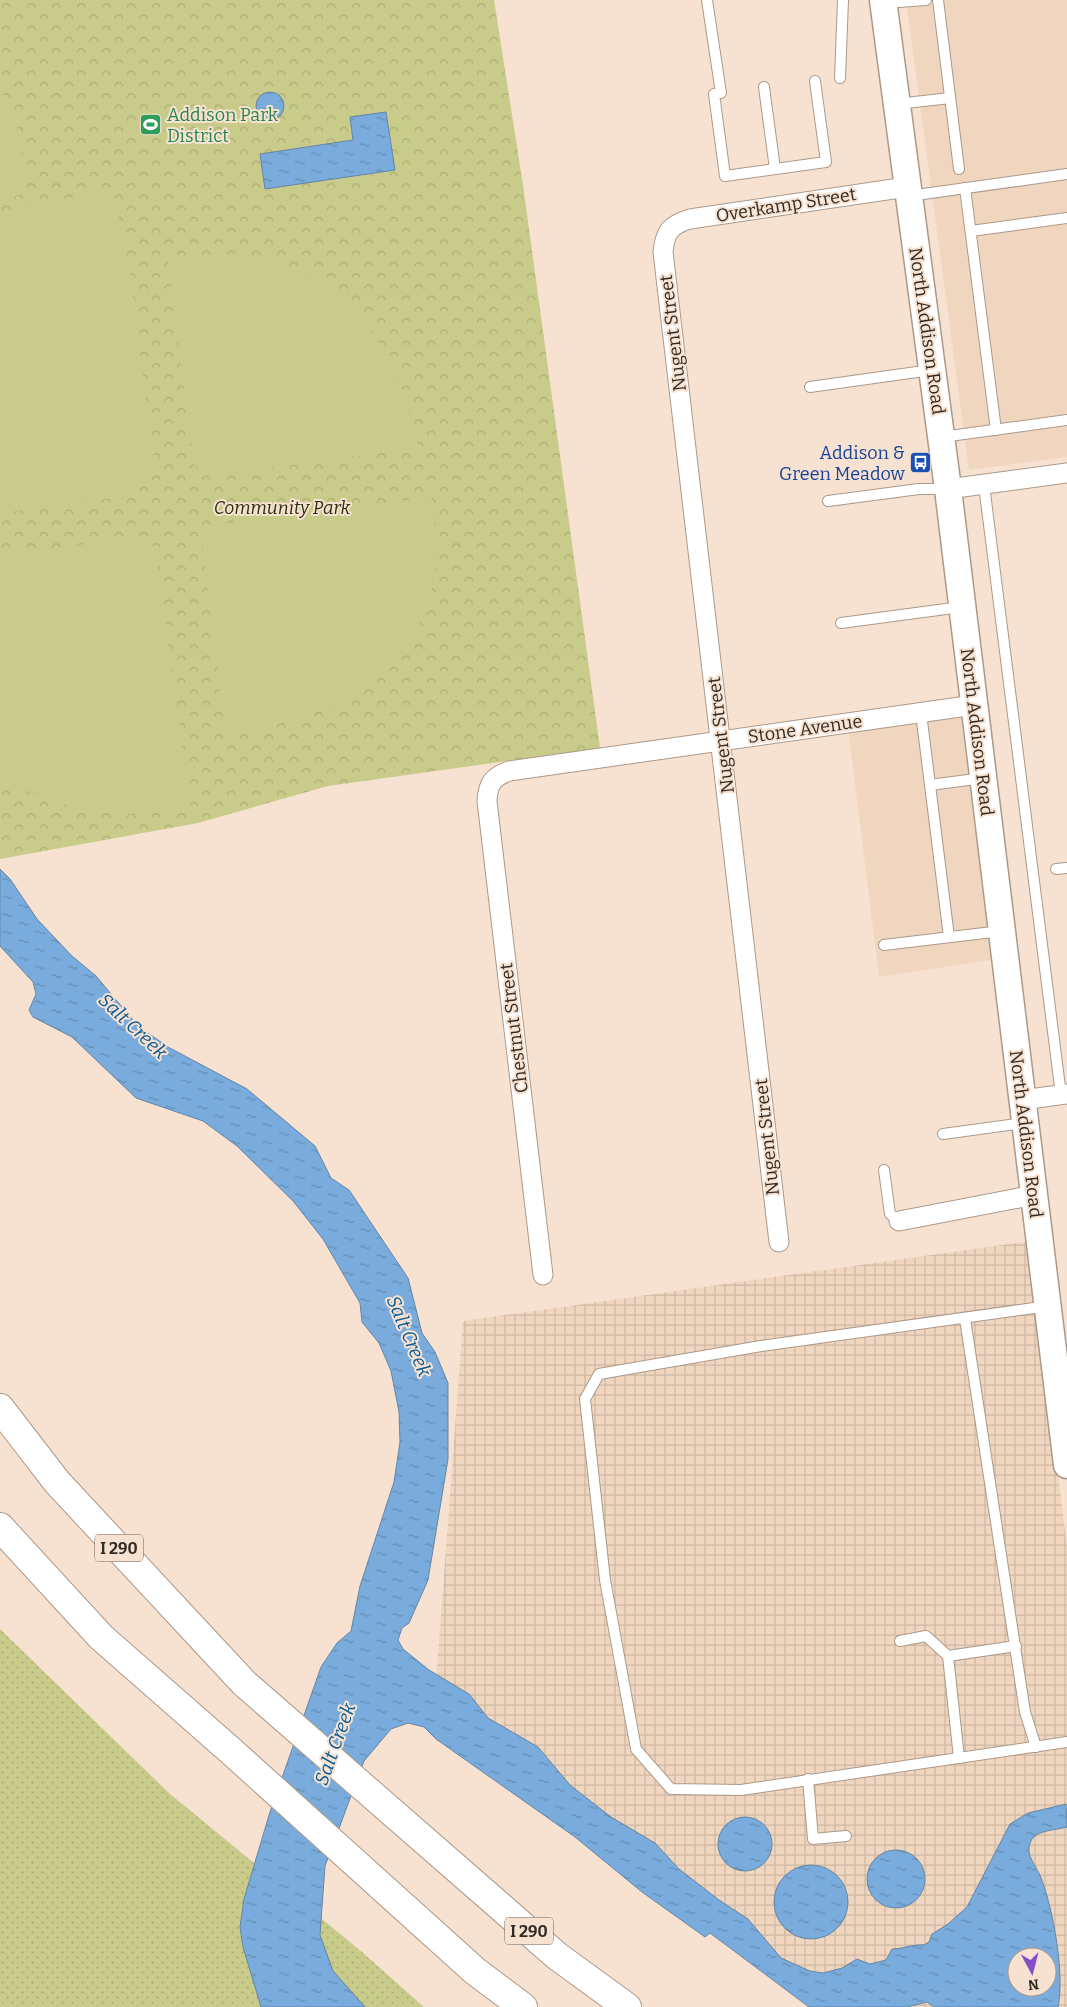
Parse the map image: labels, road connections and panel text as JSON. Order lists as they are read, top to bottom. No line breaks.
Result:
{"streets":{"highway":["I 290"],"street":["Overkamp Street","North Addison Road","Nugent Street","Stone Avenue","Chestnut Street"]},"crossings":[["Overkamp Street","North Addison Road"],["Overkamp Street","Nugent Street"],["North Addison Road","Stone Avenue"],["Nugent Street","Stone Avenue"],["Stone Avenue","Chestnut Street"]],"water":["Salt Creek"],"parks":["Community Park"],"places":{"sports":["Addison Park District"],"bus stop":["Addison & Green Meadow"]},"north":"bottom"}
